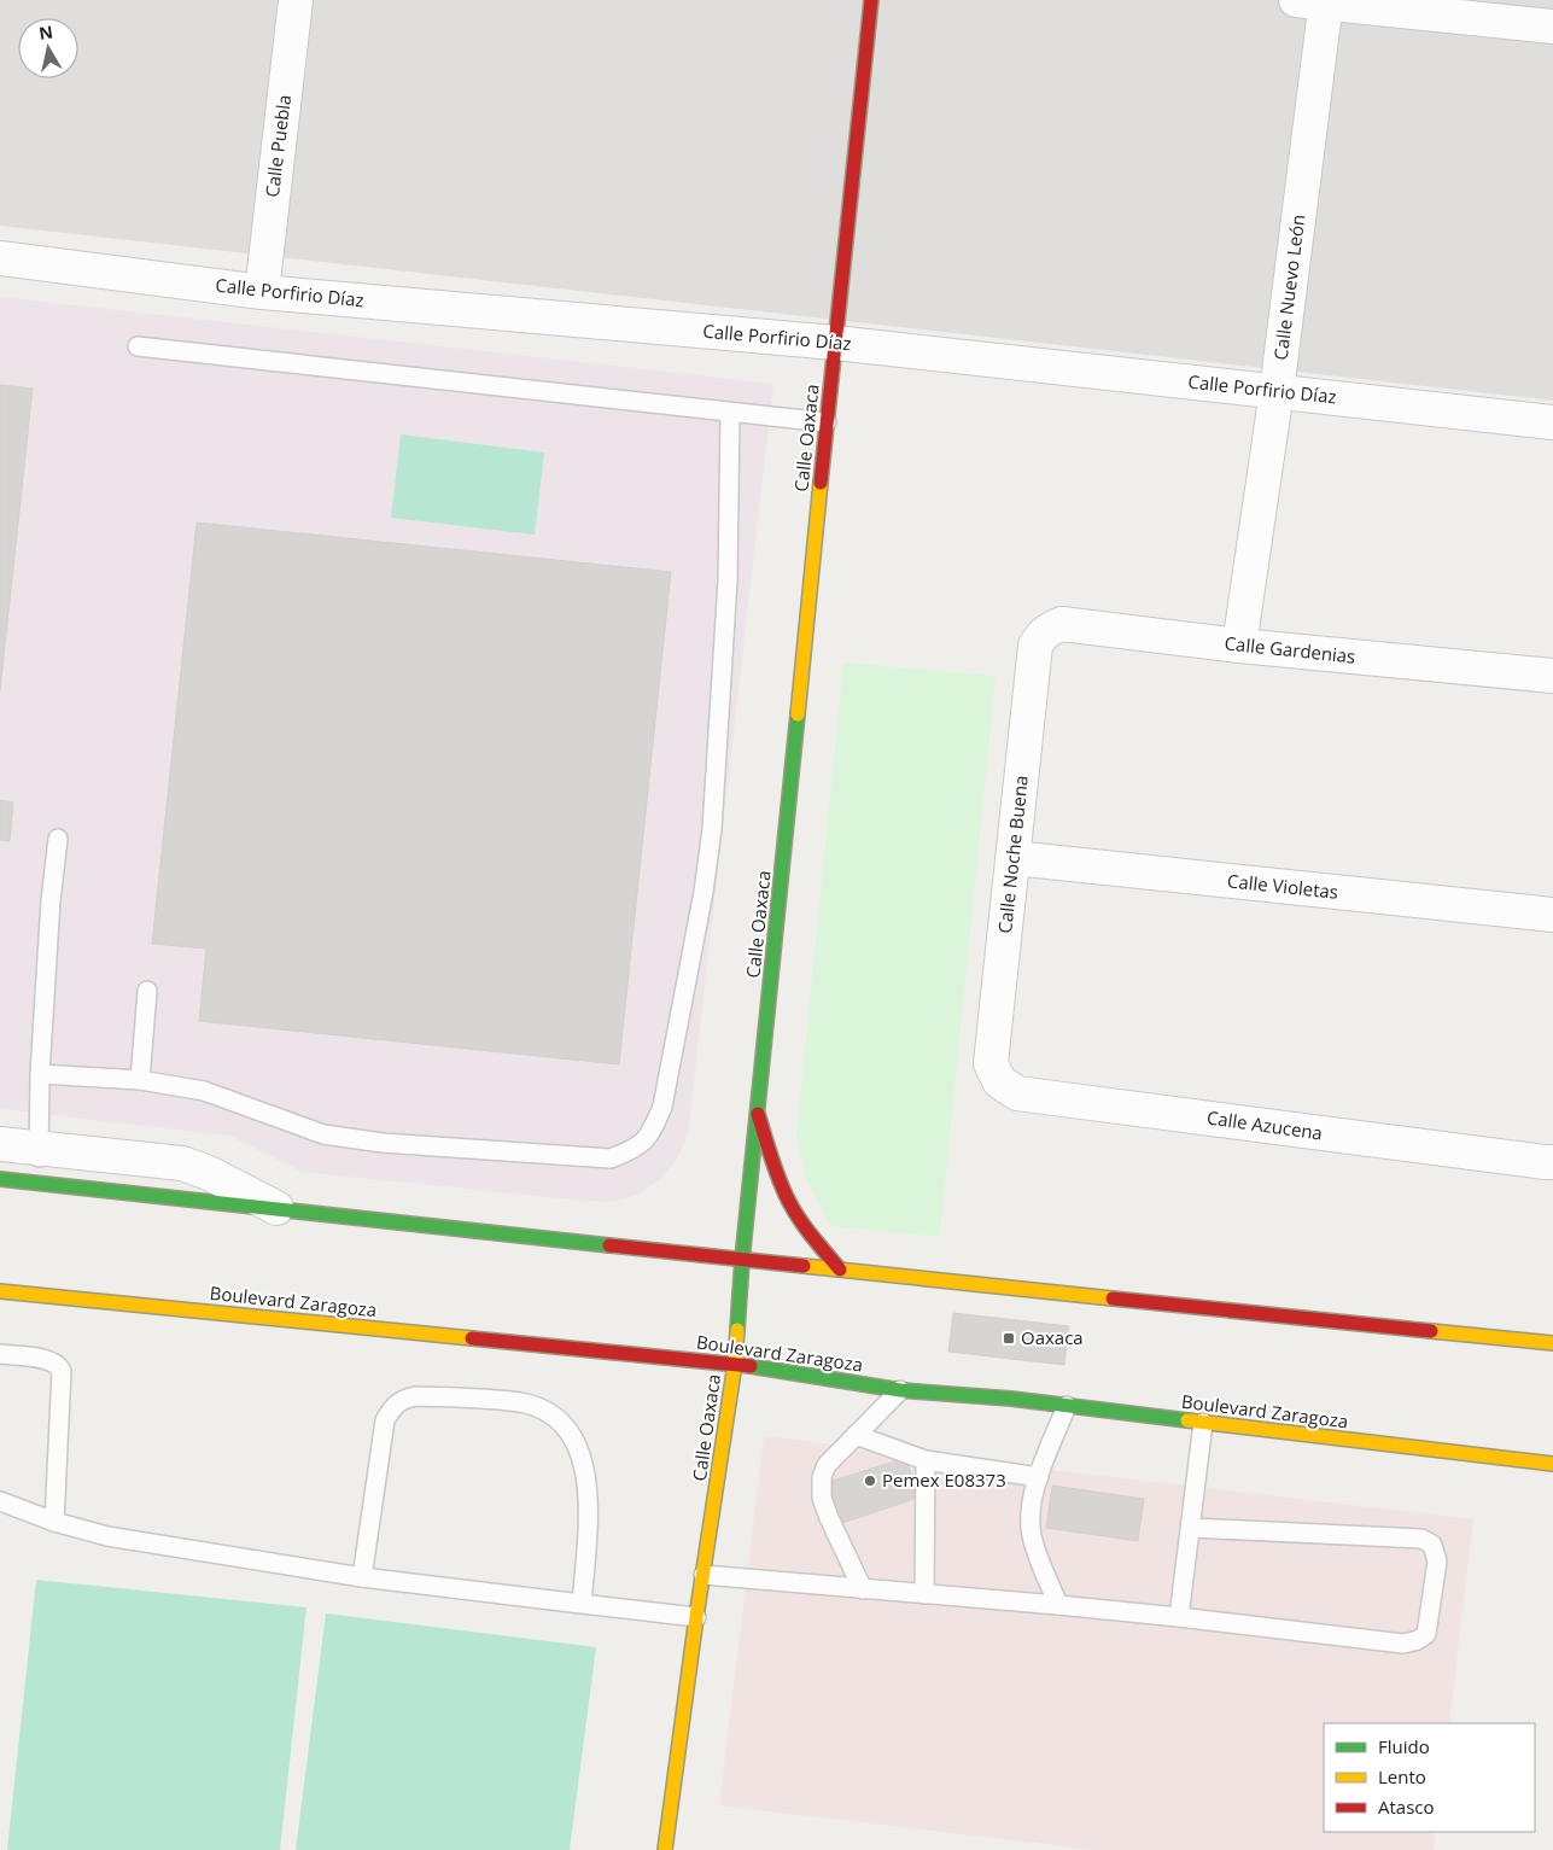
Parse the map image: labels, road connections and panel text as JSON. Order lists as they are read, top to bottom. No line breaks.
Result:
{"streets":{"main road":["Calle Oaxaca","Boulevard Zaragoza"],"street":["Calle Puebla","Calle Nuevo León","Calle Porfirio Díaz","Calle Gardenias","Calle Noche Buena","Calle Violetas","Calle Azucena"]},"crossings":[["Calle Puebla","Calle Porfirio Díaz"],["Calle Nuevo León","Calle Porfirio Díaz"],["Calle Nuevo León","Calle Gardenias"],["Calle Porfirio Díaz","Calle Oaxaca"],["Calle Oaxaca","Boulevard Zaragoza"],["Calle Gardenias","Calle Noche Buena"],["Calle Noche Buena","Calle Violetas"],["Calle Noche Buena","Calle Azucena"]],"places":{"transit":["Oaxaca"],"other":["Pemex E08373"]},"legend":["Fluido","Lento","Atasco"],"north":"top"}
